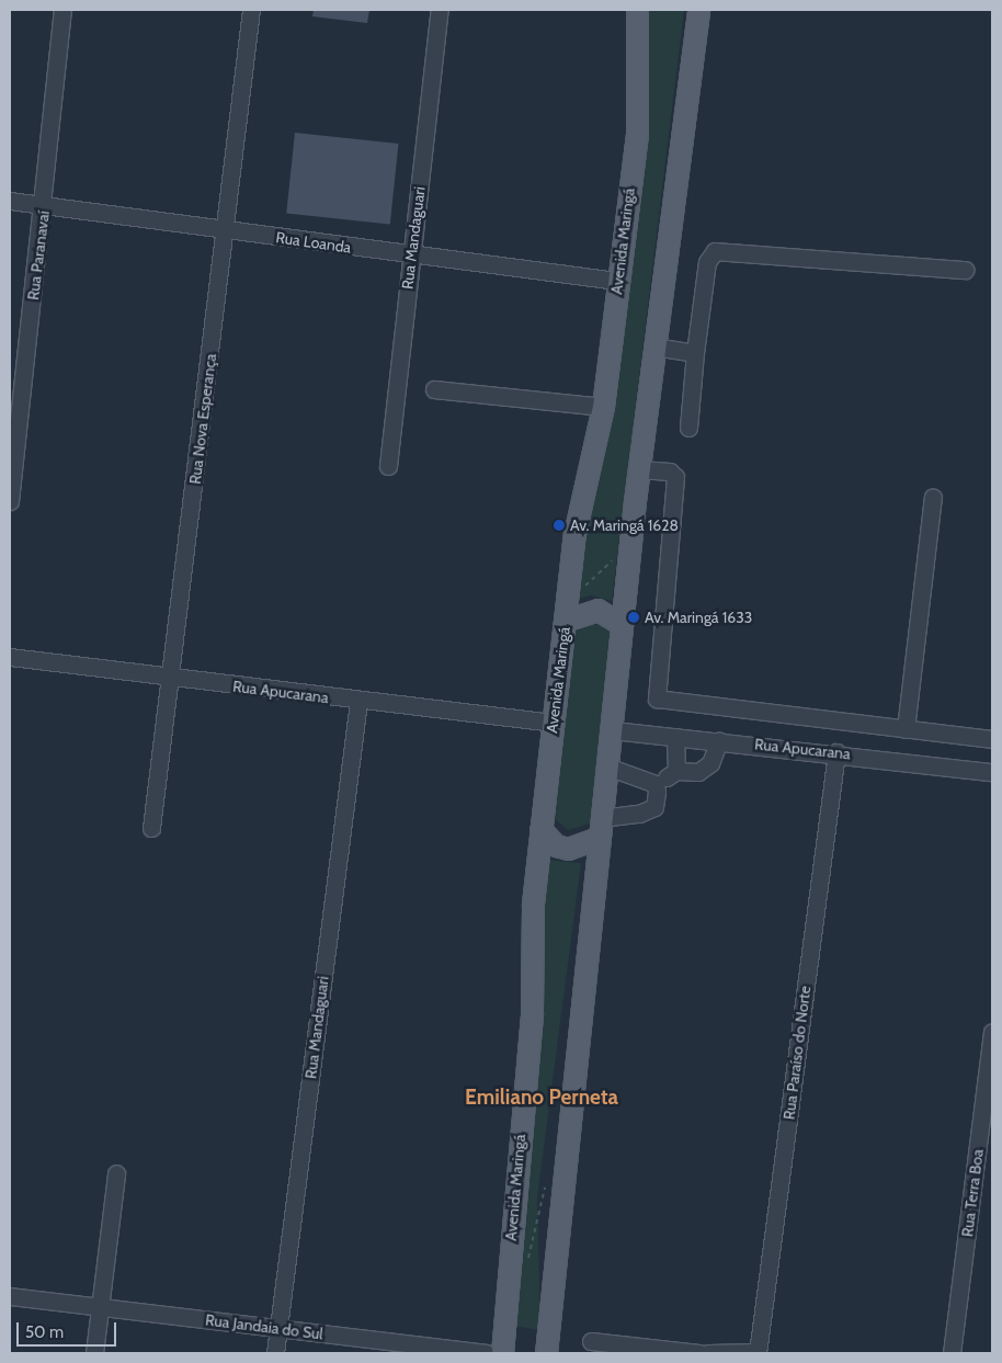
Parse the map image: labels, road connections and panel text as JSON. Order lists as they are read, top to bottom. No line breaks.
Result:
{"streets":{"main road":["Avenida Maringá"],"street":["Rua Mandaguari","Rua Loanda","Rua Paranavaí","Rua Nova Esperança","Rua Apucarana","Rua Paraíso do Norte","Rua Terra Boa","Rua Jandaia do Sul"]},"crossings":[["Rua Mandaguari","Rua Loanda"],["Rua Mandaguari","Rua Apucarana"],["Rua Mandaguari","Rua Jandaia do Sul"],["Avenida Maringá","Rua Loanda"],["Avenida Maringá","Rua Apucarana"],["Rua Loanda","Rua Paranavaí"],["Rua Loanda","Rua Nova Esperança"],["Rua Nova Esperança","Rua Apucarana"],["Rua Apucarana","Rua Paraíso do Norte"]],"districts":["Emiliano Perneta"],"places":["Av. Maringá 1628","Av. Maringá 1633"],"scale_bar":"50 m"}
